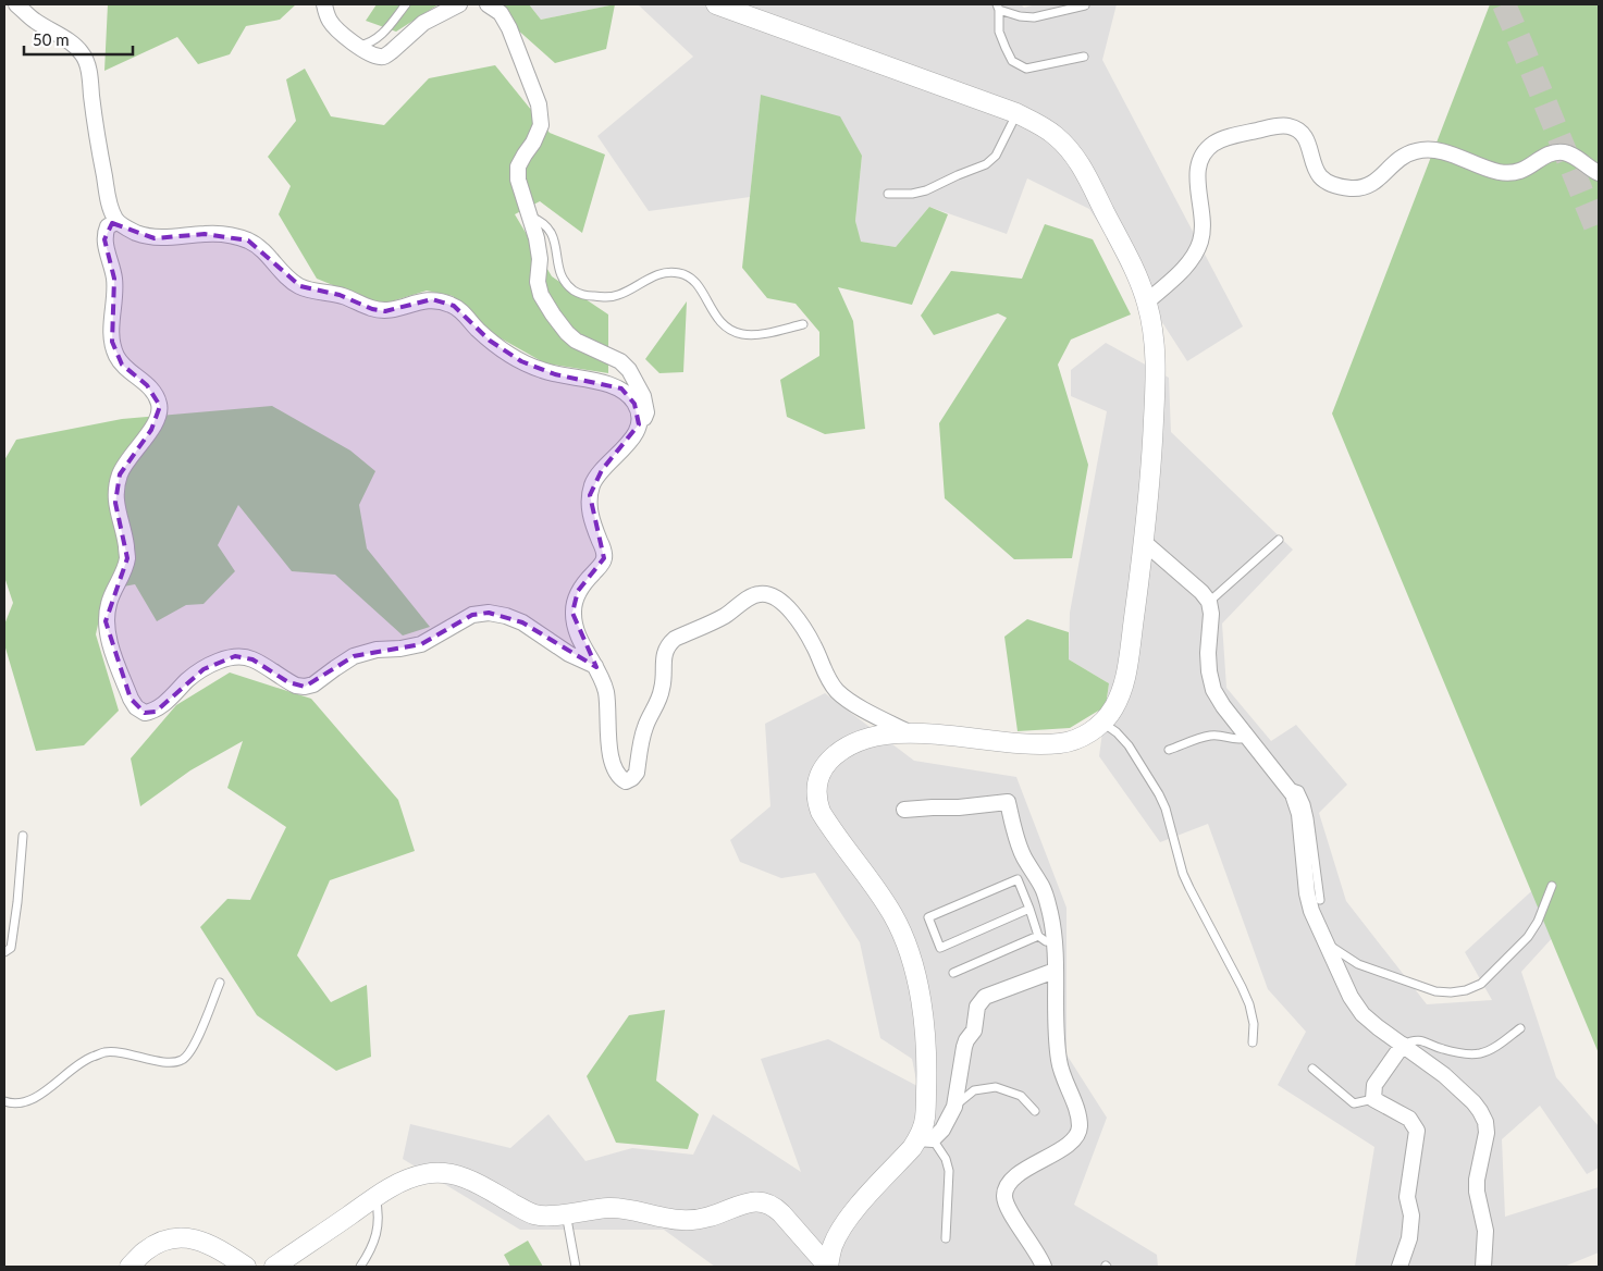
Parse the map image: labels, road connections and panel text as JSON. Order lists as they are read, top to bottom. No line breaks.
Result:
{"scale_bar":"50 m"}
